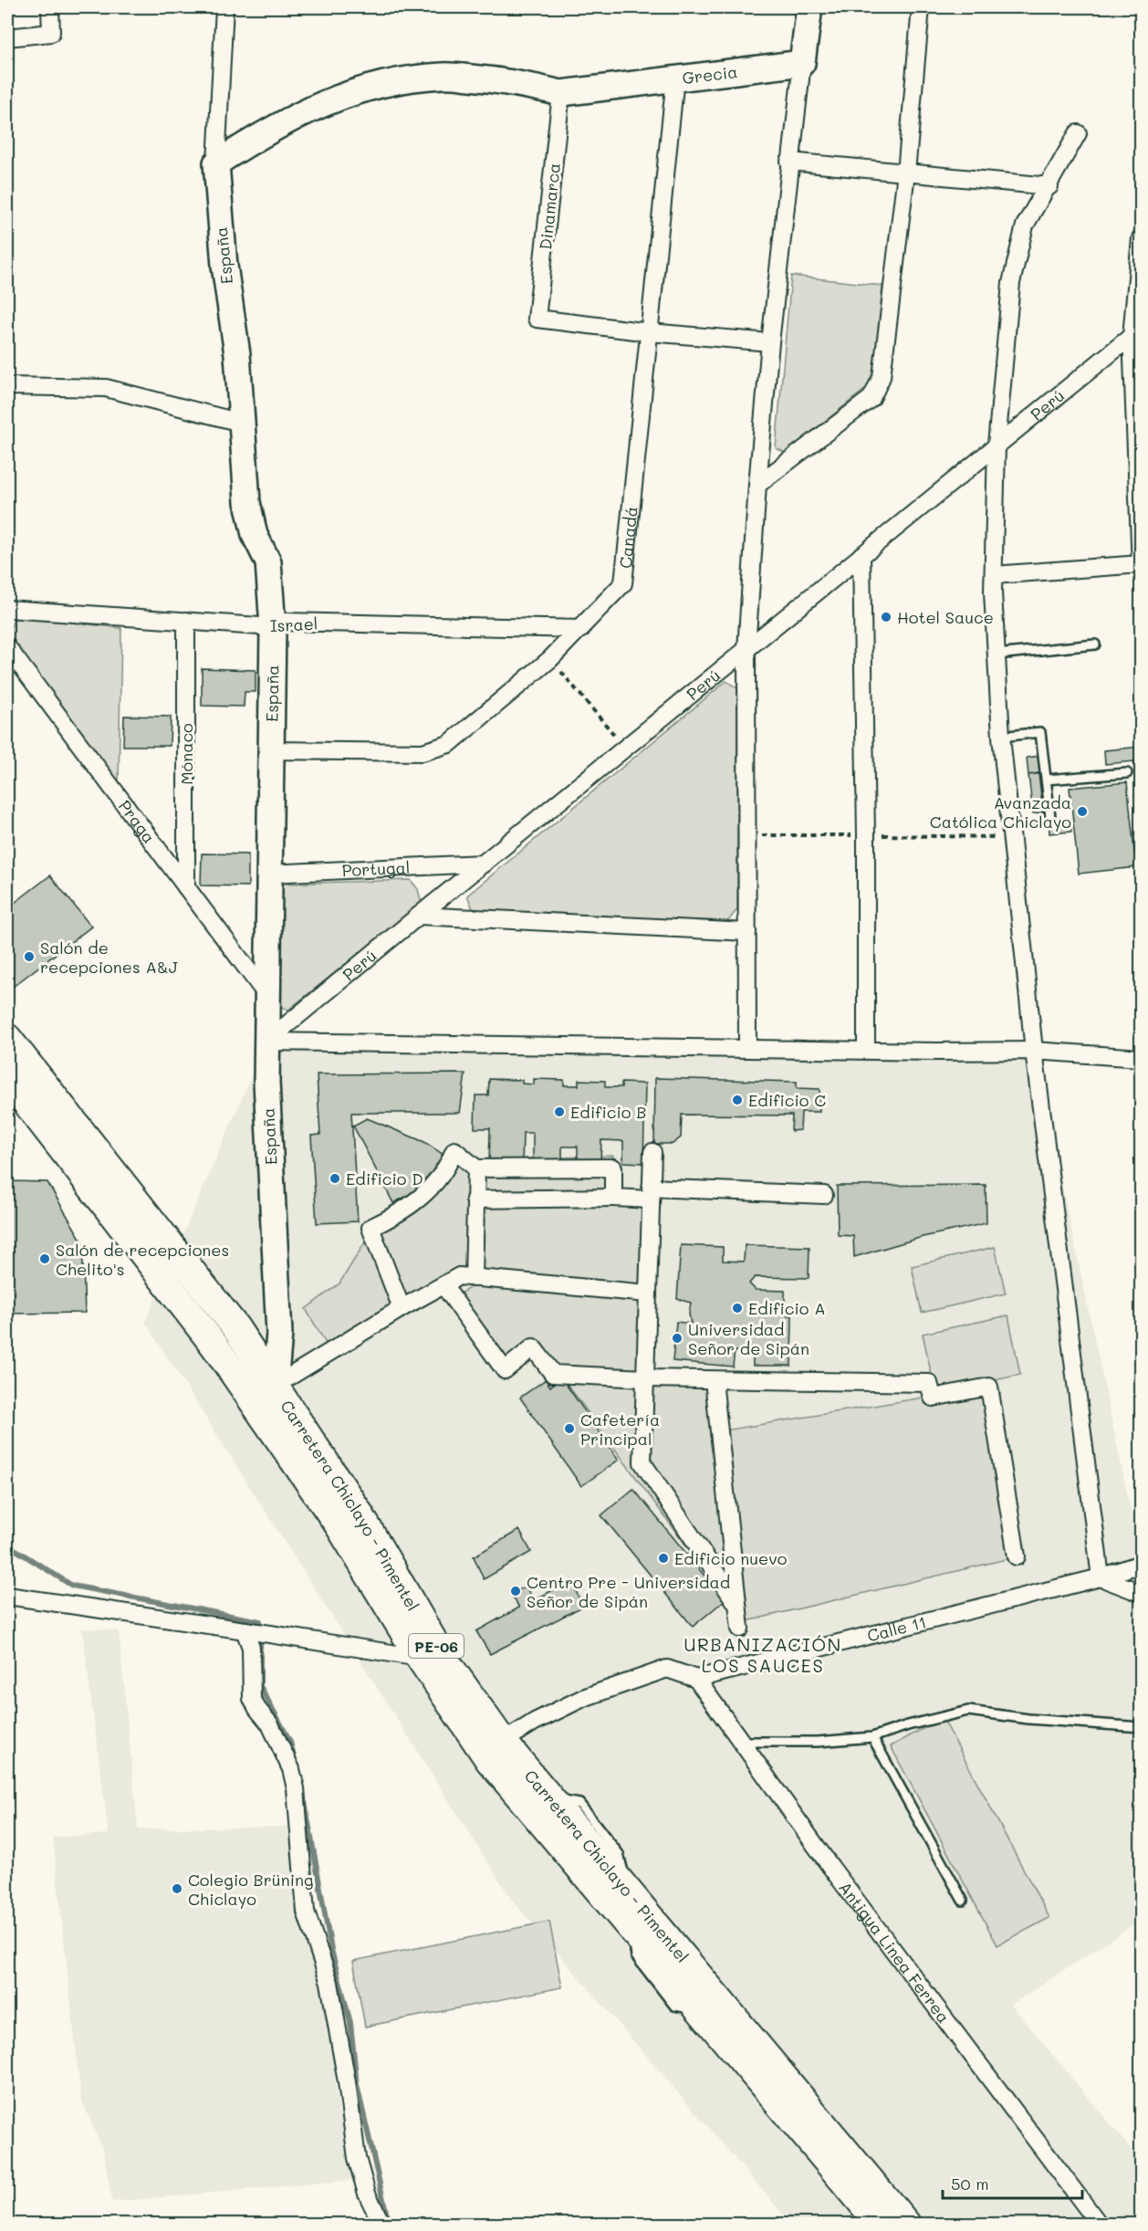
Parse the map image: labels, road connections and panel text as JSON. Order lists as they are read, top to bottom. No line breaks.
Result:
{"streets":{"main road":["Carretera Chiclayo - Pimentel","PE-06"],"street":["Grecia","Dinamarca","España","Perú","Canadá","Israel","Mónaco","Praga","Portugal","Calle 11","Antigua Linea Ferrea"]},"crossings":[["Grecia","Dinamarca"],["Grecia","Canadá"],["Dinamarca","Canadá"],["España","Perú"],["España","Canadá"],["España","Israel"],["España","Praga"],["España","Portugal"],["España","Carretera Chiclayo - Pimentel"],["Perú","Portugal"],["Canadá","Israel"],["Israel","Mónaco"],["Mónaco","Praga"],["Calle 11","Antigua Linea Ferrea"]],"districts":["URBANIZACIÓN LOS SAUCES"],"places":["Hotel Sauce","Avanzada Católica Chiclayo","Salón de recepciones A&J","Edificio C","Edificio B","Edificio D","Salón de recepciones Chelito's","Edificio A","Universidad Señor de Sipán","Cafetería Principal","Edificio nuevo","Centro Pre - Universidad Señor de Sipán","Colegio Brüning Chiclayo"],"scale_bar":"50 m"}
